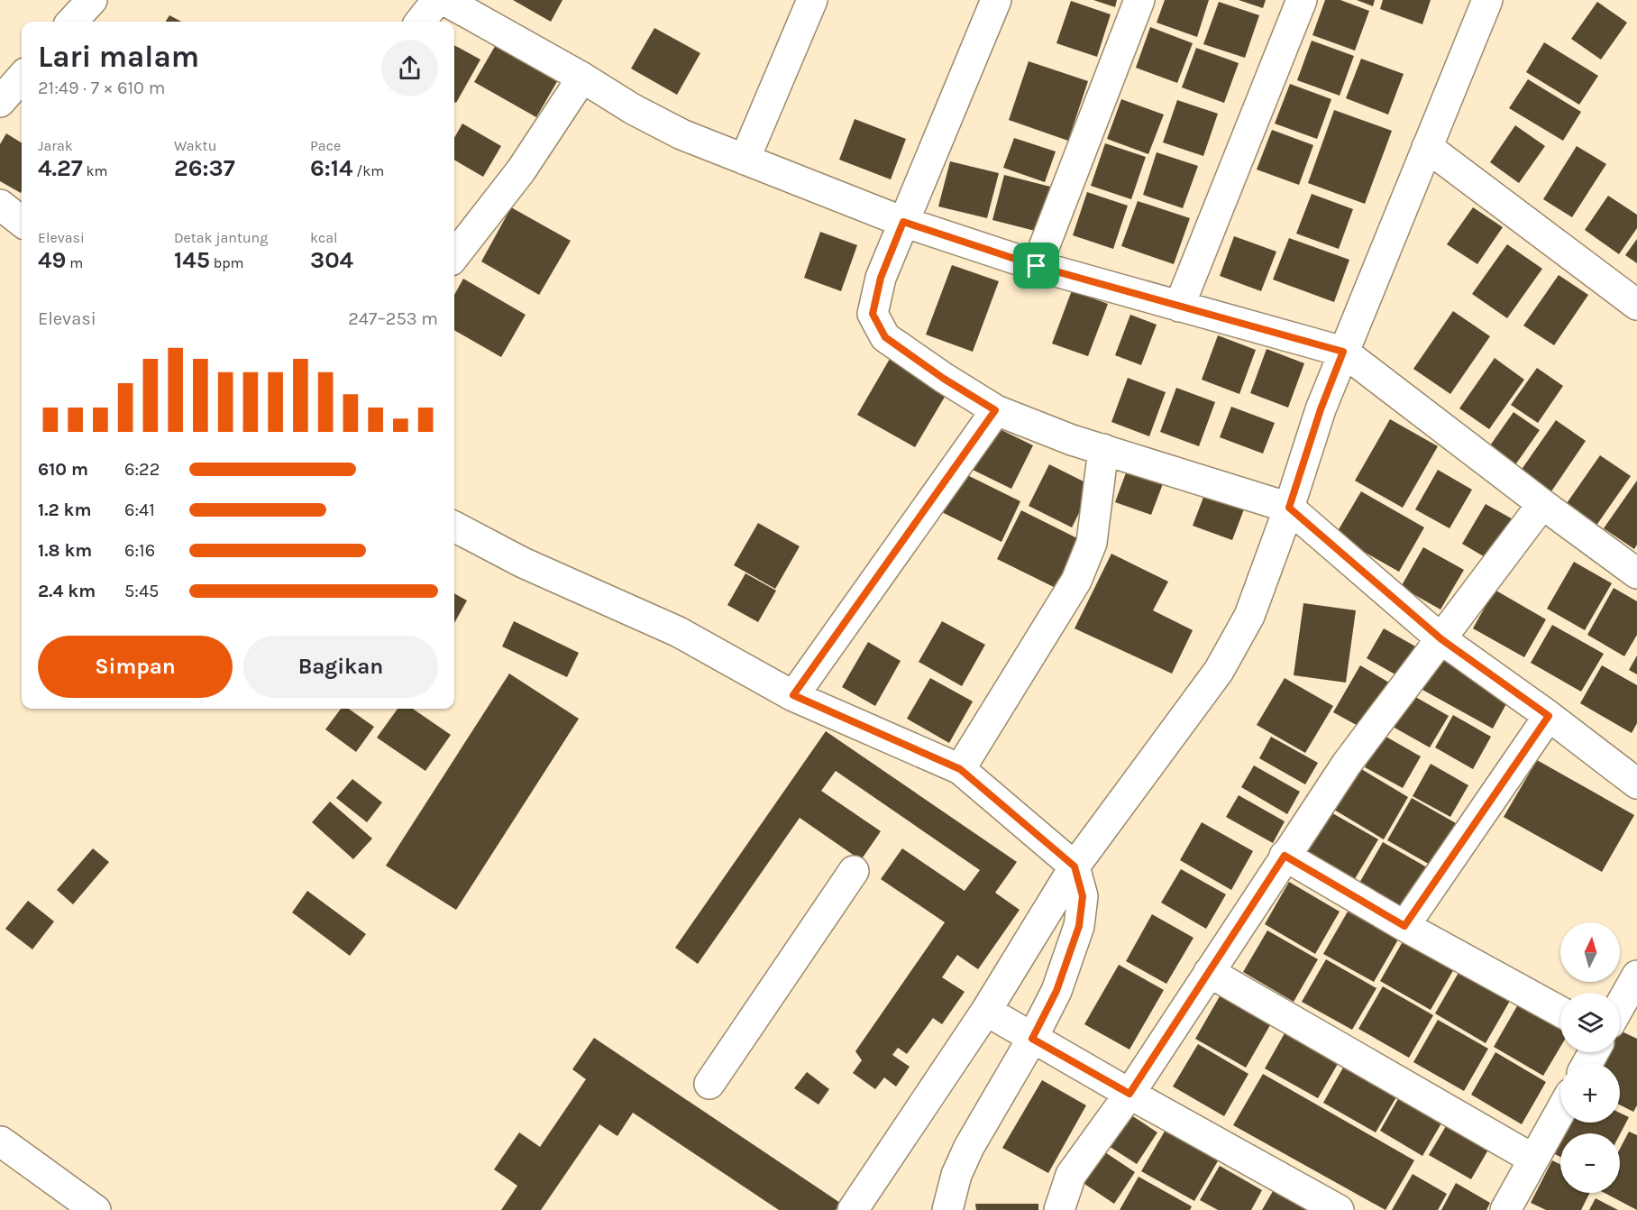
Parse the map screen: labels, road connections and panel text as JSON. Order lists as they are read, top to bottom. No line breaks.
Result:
{"north":"top","page":{"heading":["Lari malam","21:49 · 7 × 610 m"],"stats":[["Jarak","4.27 km"],["Waktu","26:37"],["Pace","6:14 /km"],["Elevasi","49 m"],["Detak jantung","145 bpm"],["kcal","304"]],"chart":["Elevasi","247–253 m"],"list":[{"name":"610 m","note":"6:22"},{"name":"1.2 km","note":"6:41"},{"name":"1.8 km","note":"6:16"},{"name":"2.4 km","note":"5:45"}],"buttons":["Simpan","Bagikan"],"map_buttons":["+","−"]}}
